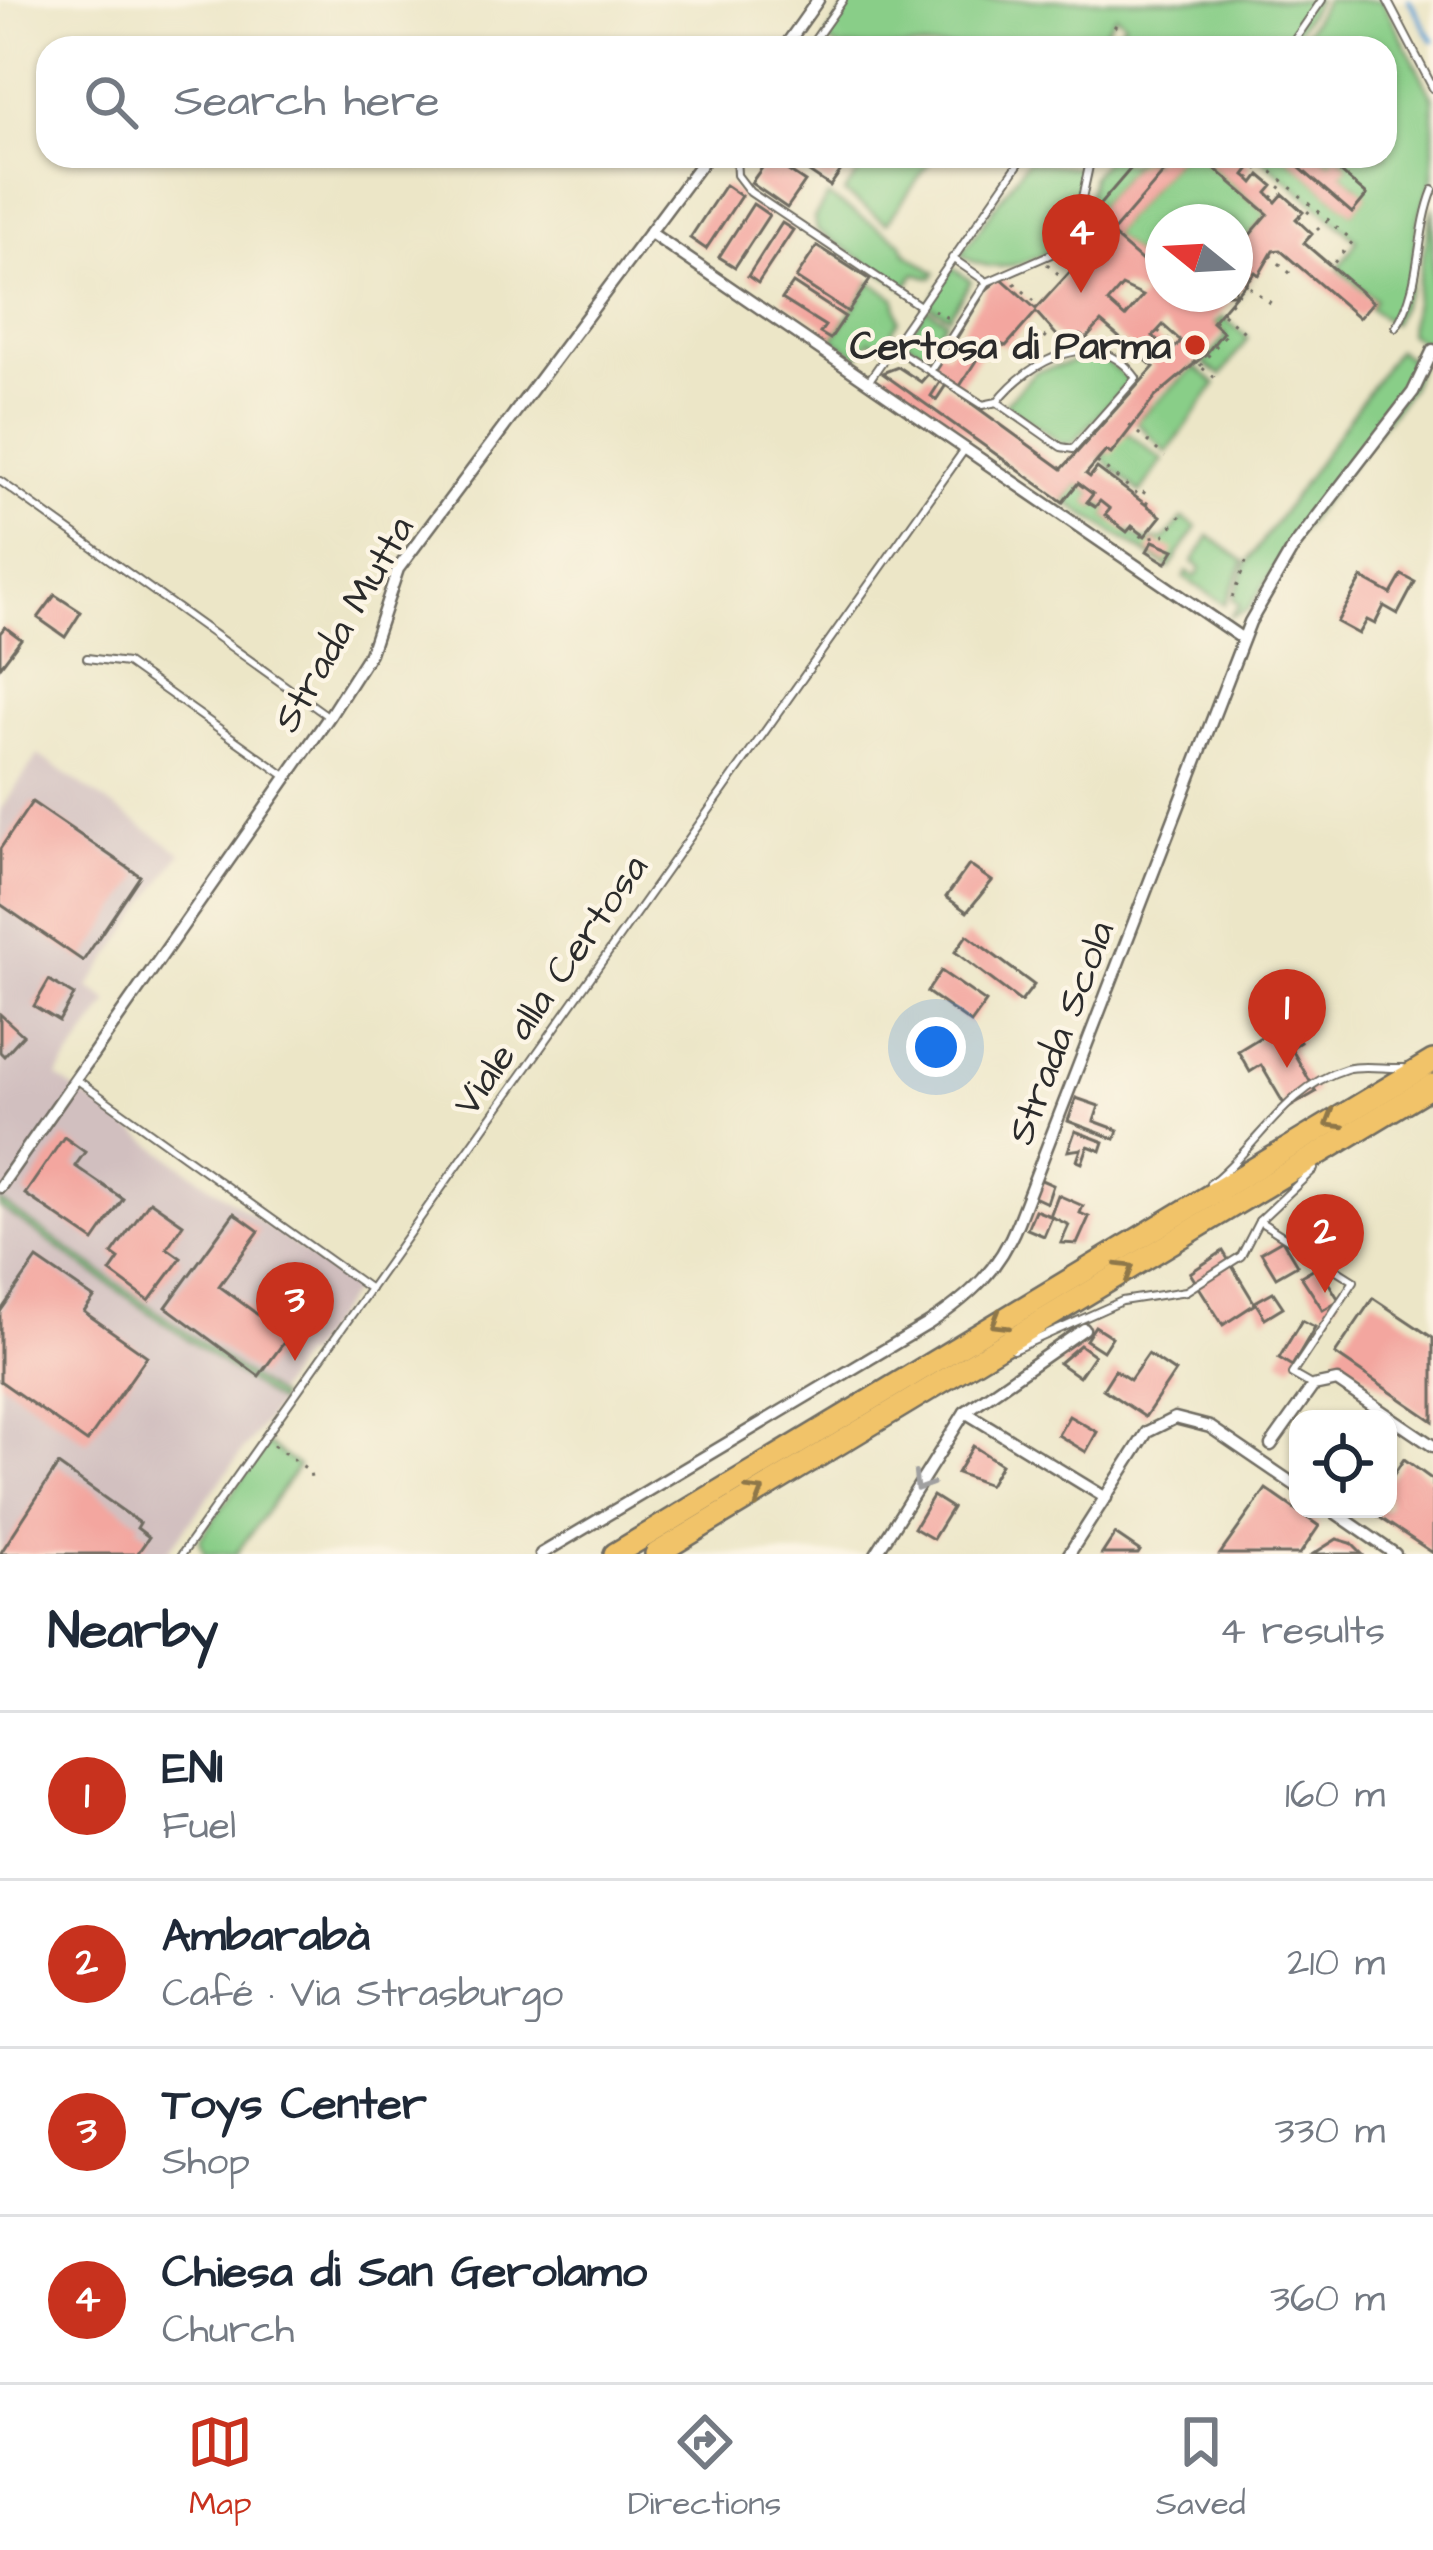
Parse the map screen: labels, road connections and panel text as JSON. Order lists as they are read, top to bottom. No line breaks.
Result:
{"streets":{"street":["Strada Mutta","Strada Scola"],"lane":["Viale alla Certosa"]},"places":["Certosa di Parma"],"north":"left","page":{"search":"Search here","pins":["4","1","2","3"],"heading":["Nearby","4 results"],"list":[{"mark":"1","name":"ENI","note":"Fuel","value":"160 m"},{"mark":"2","name":"Ambarabà","note":"Café · Via Strasburgo","value":"210 m"},{"mark":"3","name":"Toys Center","note":"Shop","value":"330 m"},{"mark":"4","name":"Chiesa di San Gerolamo","note":"Church","value":"360 m"}],"nav":["Map","Directions","Saved"]}}
